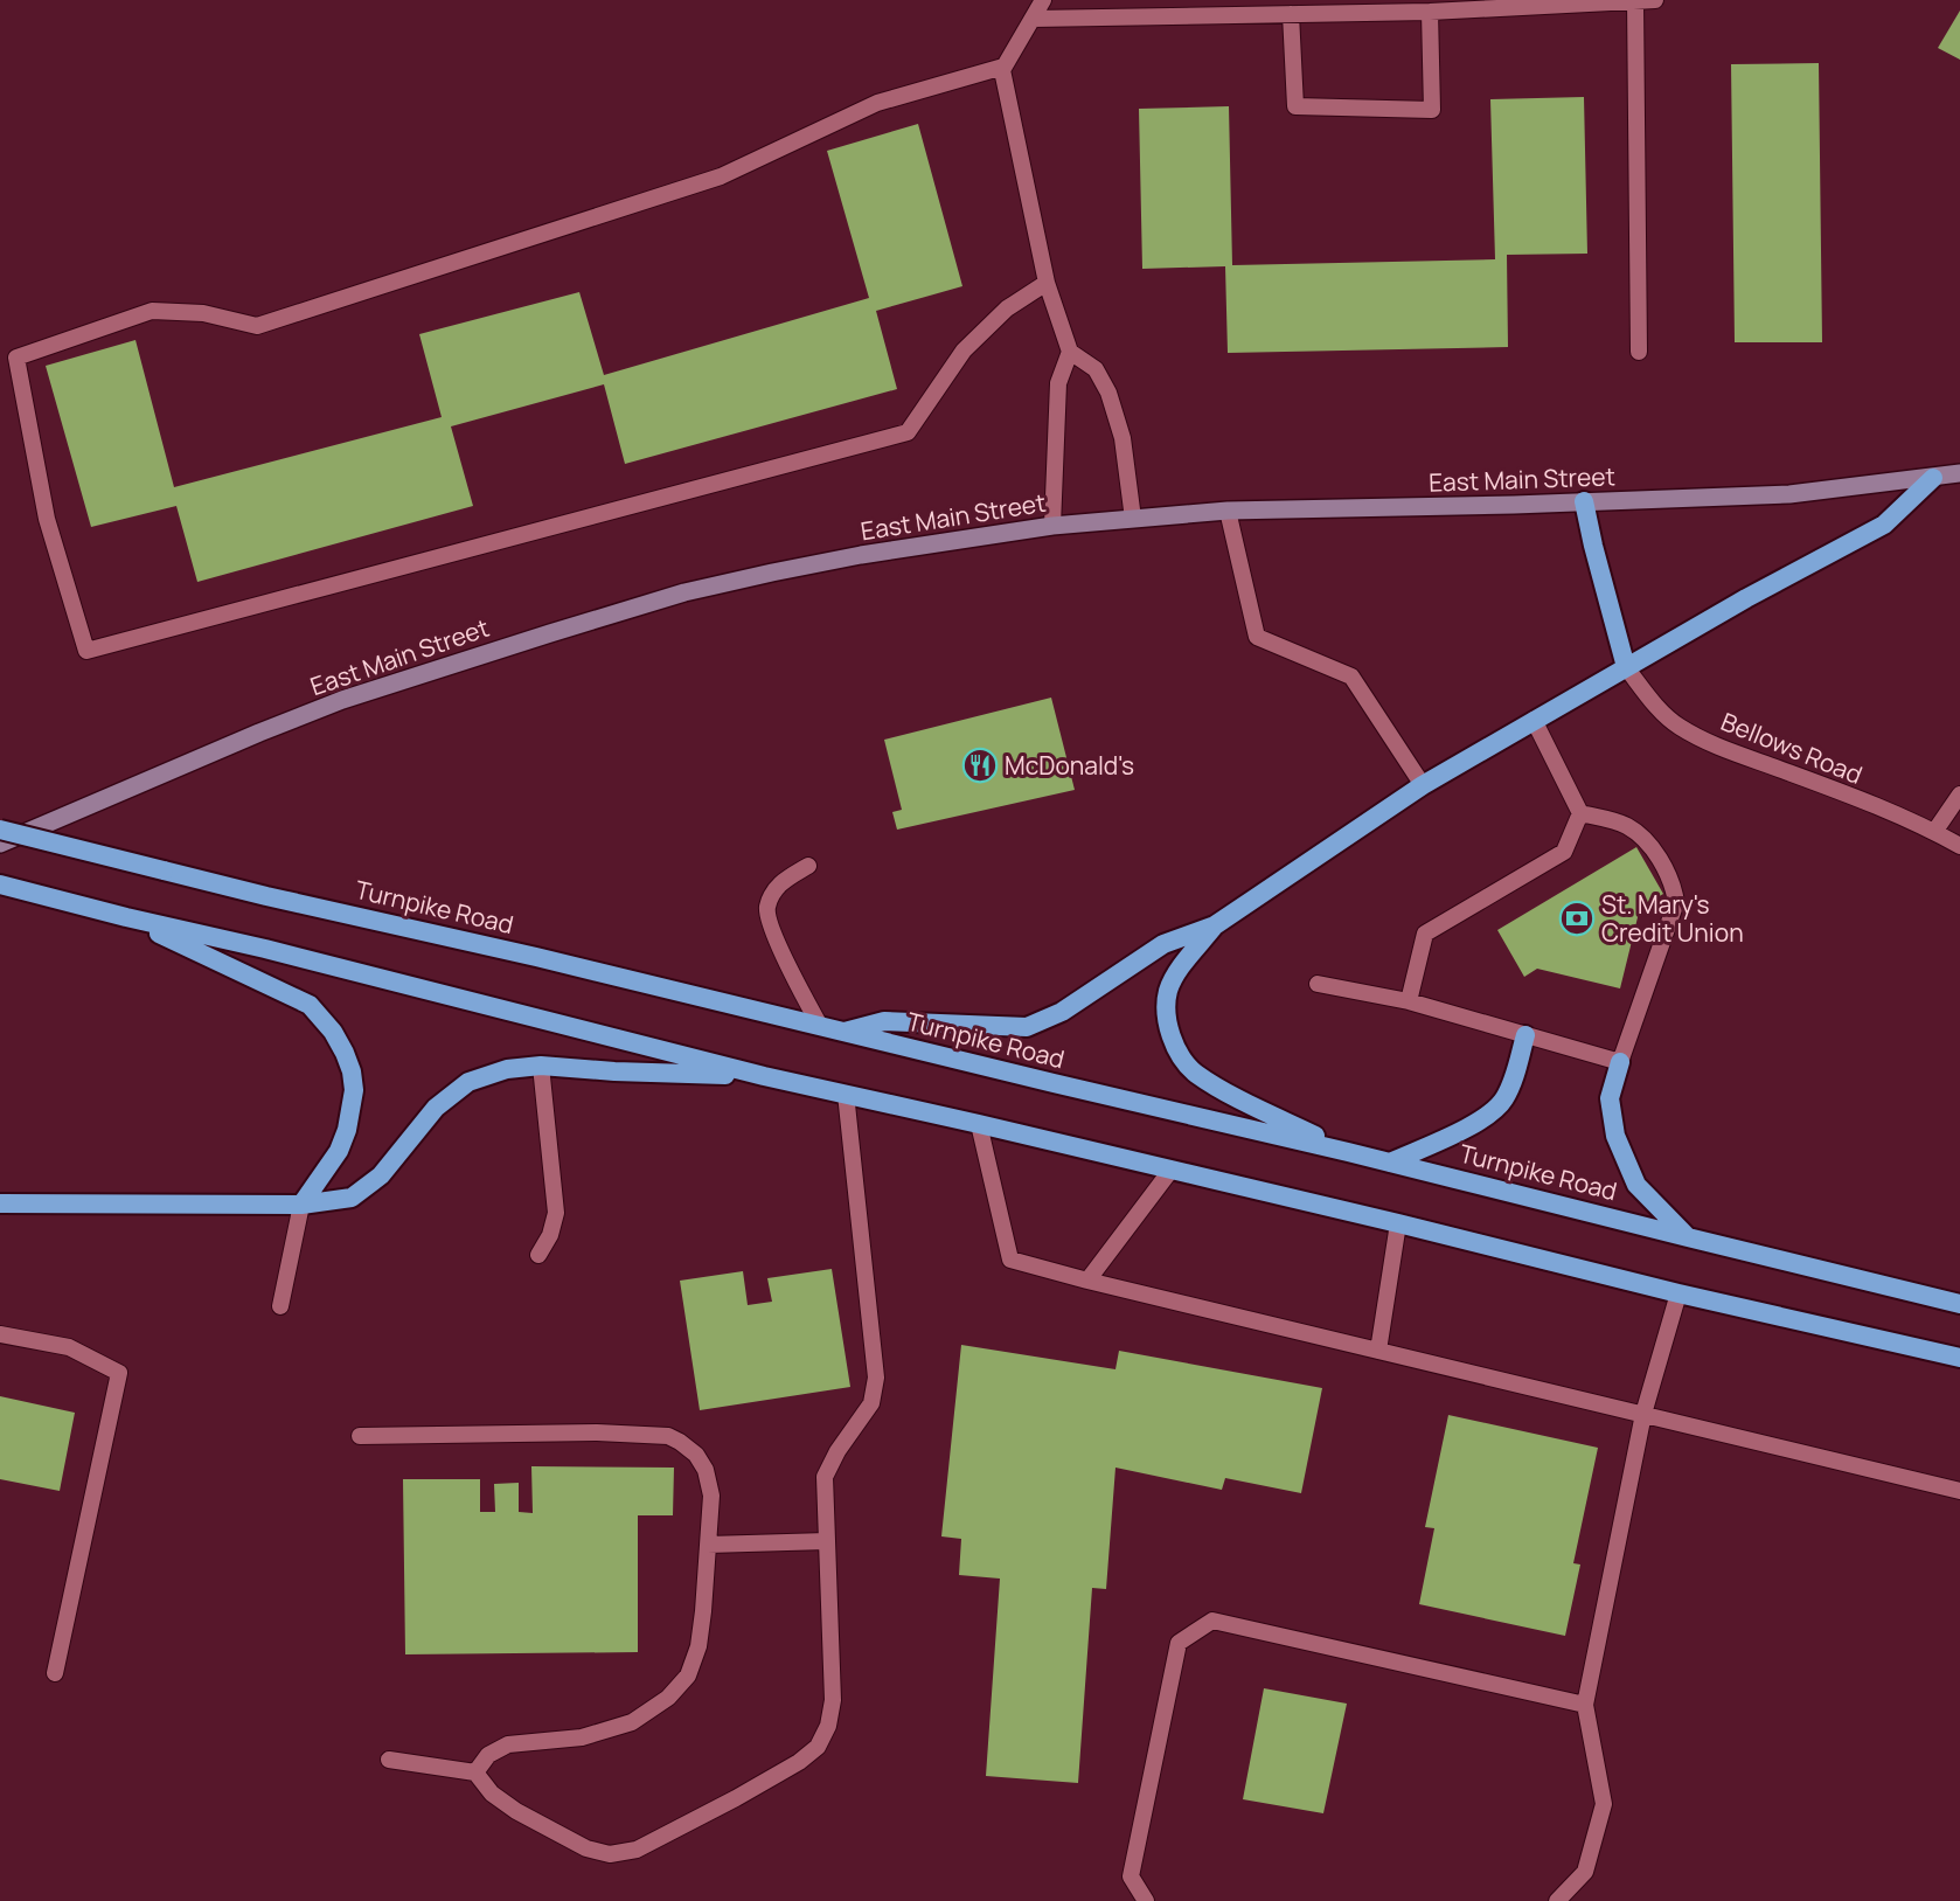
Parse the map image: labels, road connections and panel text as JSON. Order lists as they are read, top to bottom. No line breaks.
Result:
{"streets":{"highway":["Turnpike Road"],"main road":["East Main Street"],"lane":["Bellows Road"]},"places":{"restaurant":["McDonald's"],"bank":["St. Mary's Credit Union"]}}
